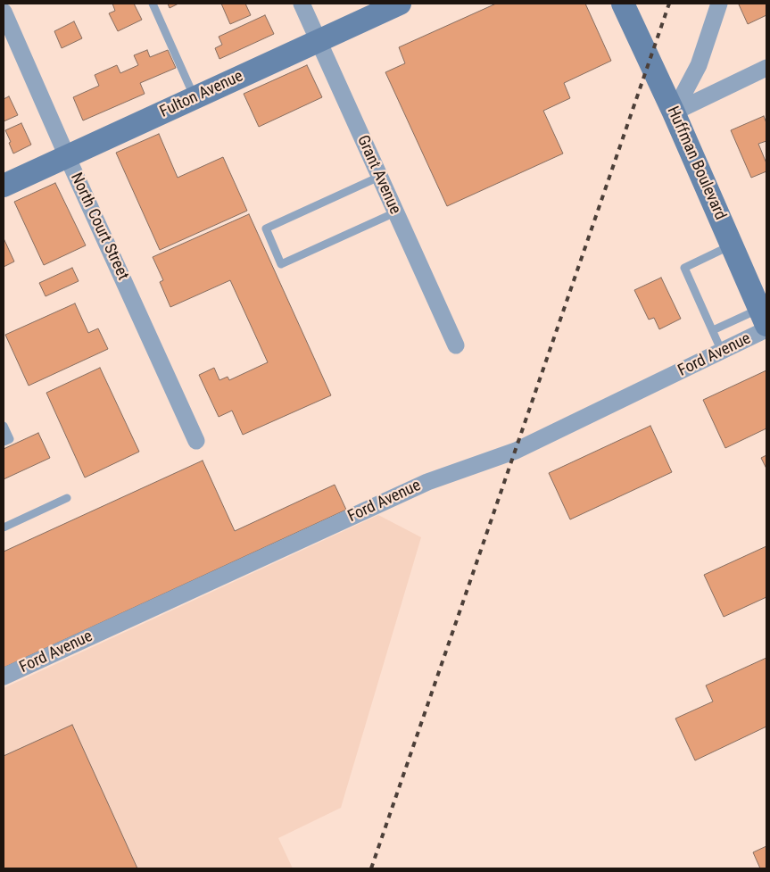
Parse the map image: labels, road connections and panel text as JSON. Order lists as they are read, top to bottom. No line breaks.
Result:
{"streets":{"street":["Fulton Avenue","Huffman Boulevard","Grant Avenue","North Court Street","Ford Avenue"]},"crossings":[["Fulton Avenue","Grant Avenue"],["Fulton Avenue","North Court Street"],["Huffman Boulevard","Ford Avenue"]]}
